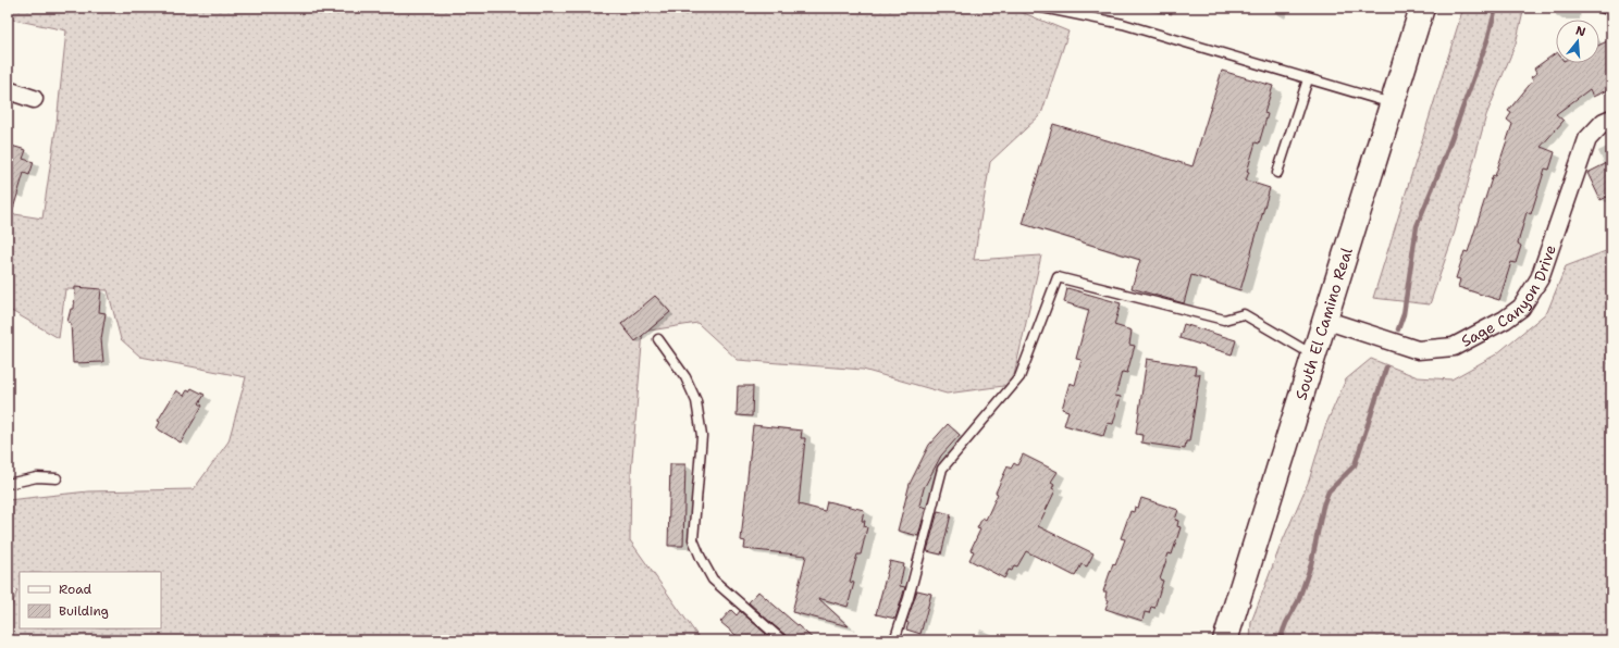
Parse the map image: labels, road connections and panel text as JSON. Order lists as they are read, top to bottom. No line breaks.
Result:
{"streets":{"main road":["South El Camino Real"],"street":["Sage Canyon Drive"]},"crossings":[["Sage Canyon Drive","South El Camino Real"]],"legend":["Road","Building"],"north":"top"}
